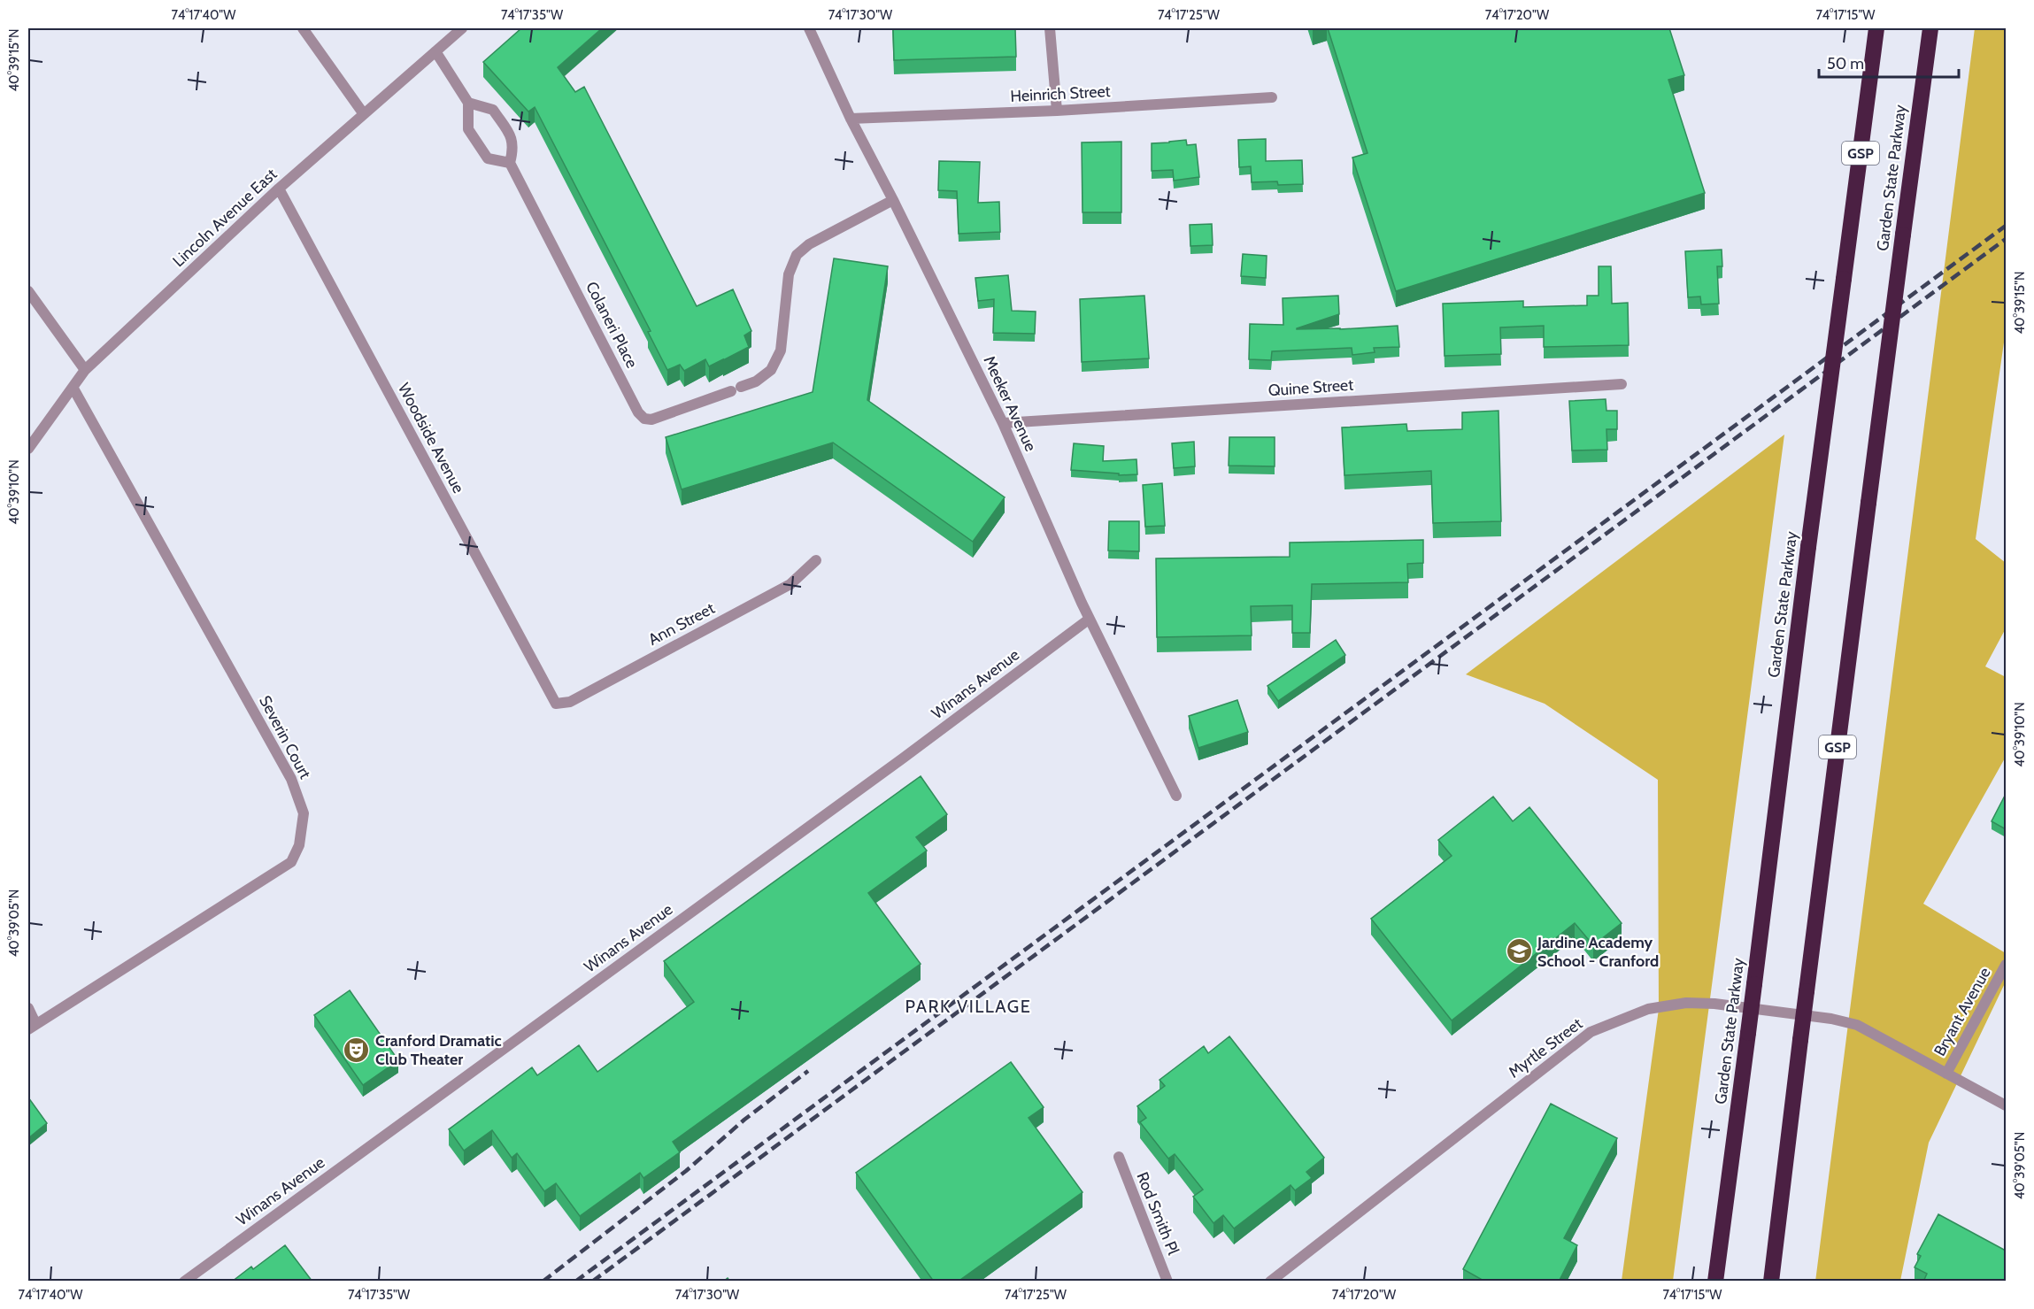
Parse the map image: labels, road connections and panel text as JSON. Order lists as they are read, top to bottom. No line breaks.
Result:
{"streets":{"highway":["GSP","Garden State Parkway"],"street":["Heinrich Street","Lincoln Avenue East","Colaneri Place","Quine Street","Meeker Avenue","Woodside Avenue","Ann Street","Winans Avenue","Severin Court","Bryant Avenue","Myrtle Street","Rod Smith Pl"]},"crossings":[["Heinrich Street","Meeker Avenue"],["Lincoln Avenue East","Woodside Avenue"],["Lincoln Avenue East","Severin Court"],["Colaneri Place","Meeker Avenue"],["Quine Street","Meeker Avenue"],["Meeker Avenue","Winans Avenue"],["Woodside Avenue","Ann Street"],["Bryant Avenue","Myrtle Street"]],"districts":["PARK VILLAGE"],"places":{"school or university":["Jardine Academy School - Cranford"],"theatre":["Cranford Dramatic Club Theater"]},"scale_bar":"50 m","coordinates":["74°17'40\"W","74°17'35\"W","74°17'30\"W","74°17'25\"W","74°17'20\"W","74°17'15\"W","40°39'15\"N","40°39'10\"N","40°39'05\"N"]}
